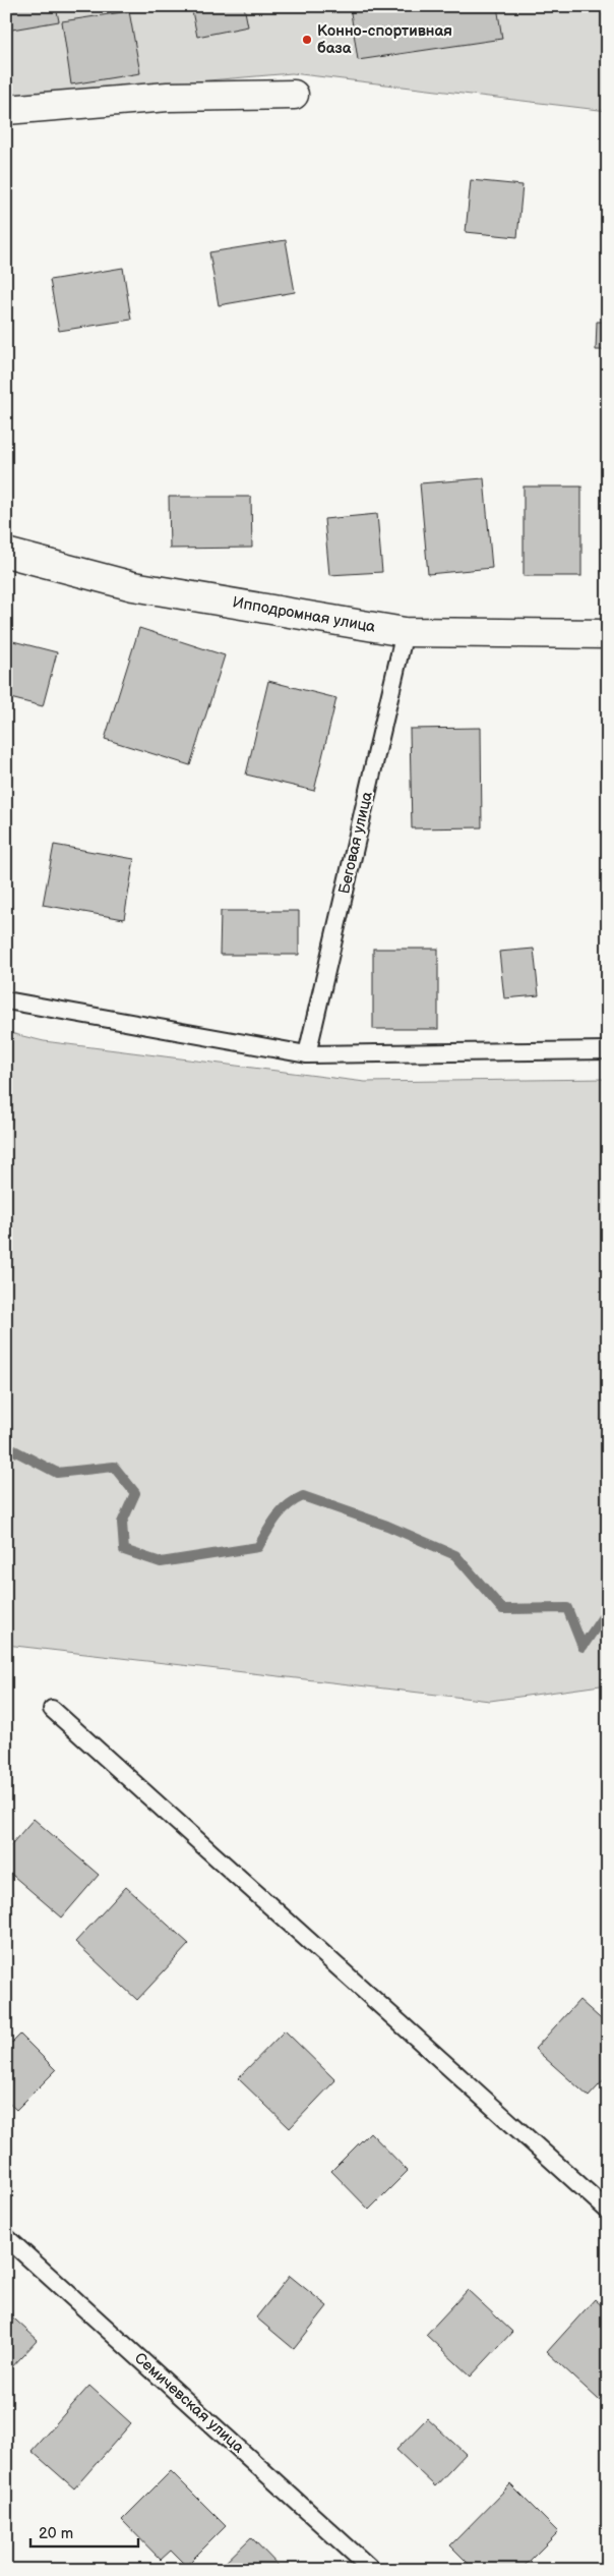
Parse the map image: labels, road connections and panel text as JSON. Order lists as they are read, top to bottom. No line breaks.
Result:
{"streets":{"street":["Ипподромная улица"],"lane":["Беговая улица","Семичевская улица"]},"crossings":[["Ипподромная улица","Беговая улица"]],"places":["Конно-спортивная база"],"scale_bar":"20 m"}
